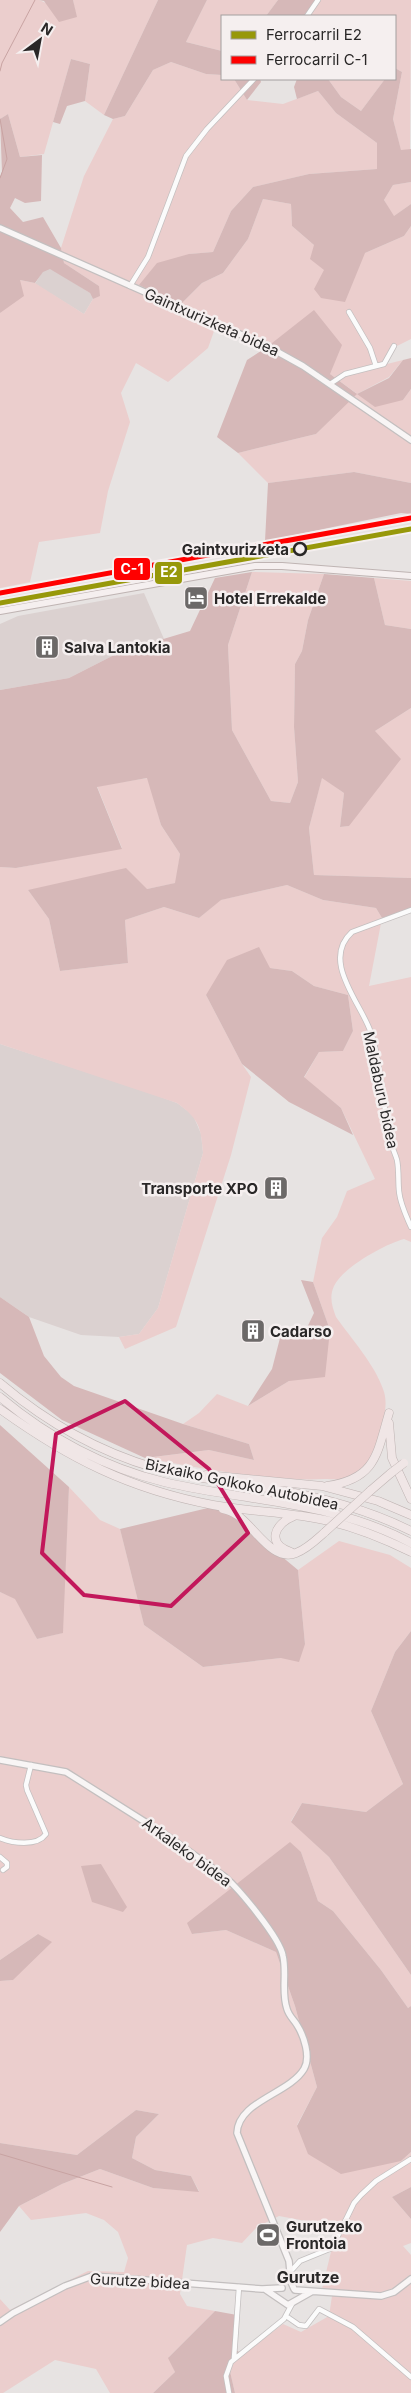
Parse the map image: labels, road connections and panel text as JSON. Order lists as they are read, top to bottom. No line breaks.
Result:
{"streets":{"highway":["Bizkaiko Golkoko Autobidea"],"main road":["Gaintxurizketa bidea","Arkaleko bidea","Gurutze bidea"],"street":["Maldaburu bidea"]},"districts":["Gurutze"],"places":{"other":["Gaintxurizketa"],"hotel":["Hotel Errekalde"],"building":["Salva Lantokia","Transporte XPO","Cadarso"],"sports":["Gurutzeko Frontoia"]},"lines":["rail line C-1","rail line E2"],"legend":["Ferrocarril E2","Ferrocarril C-1"],"north":"top right"}
